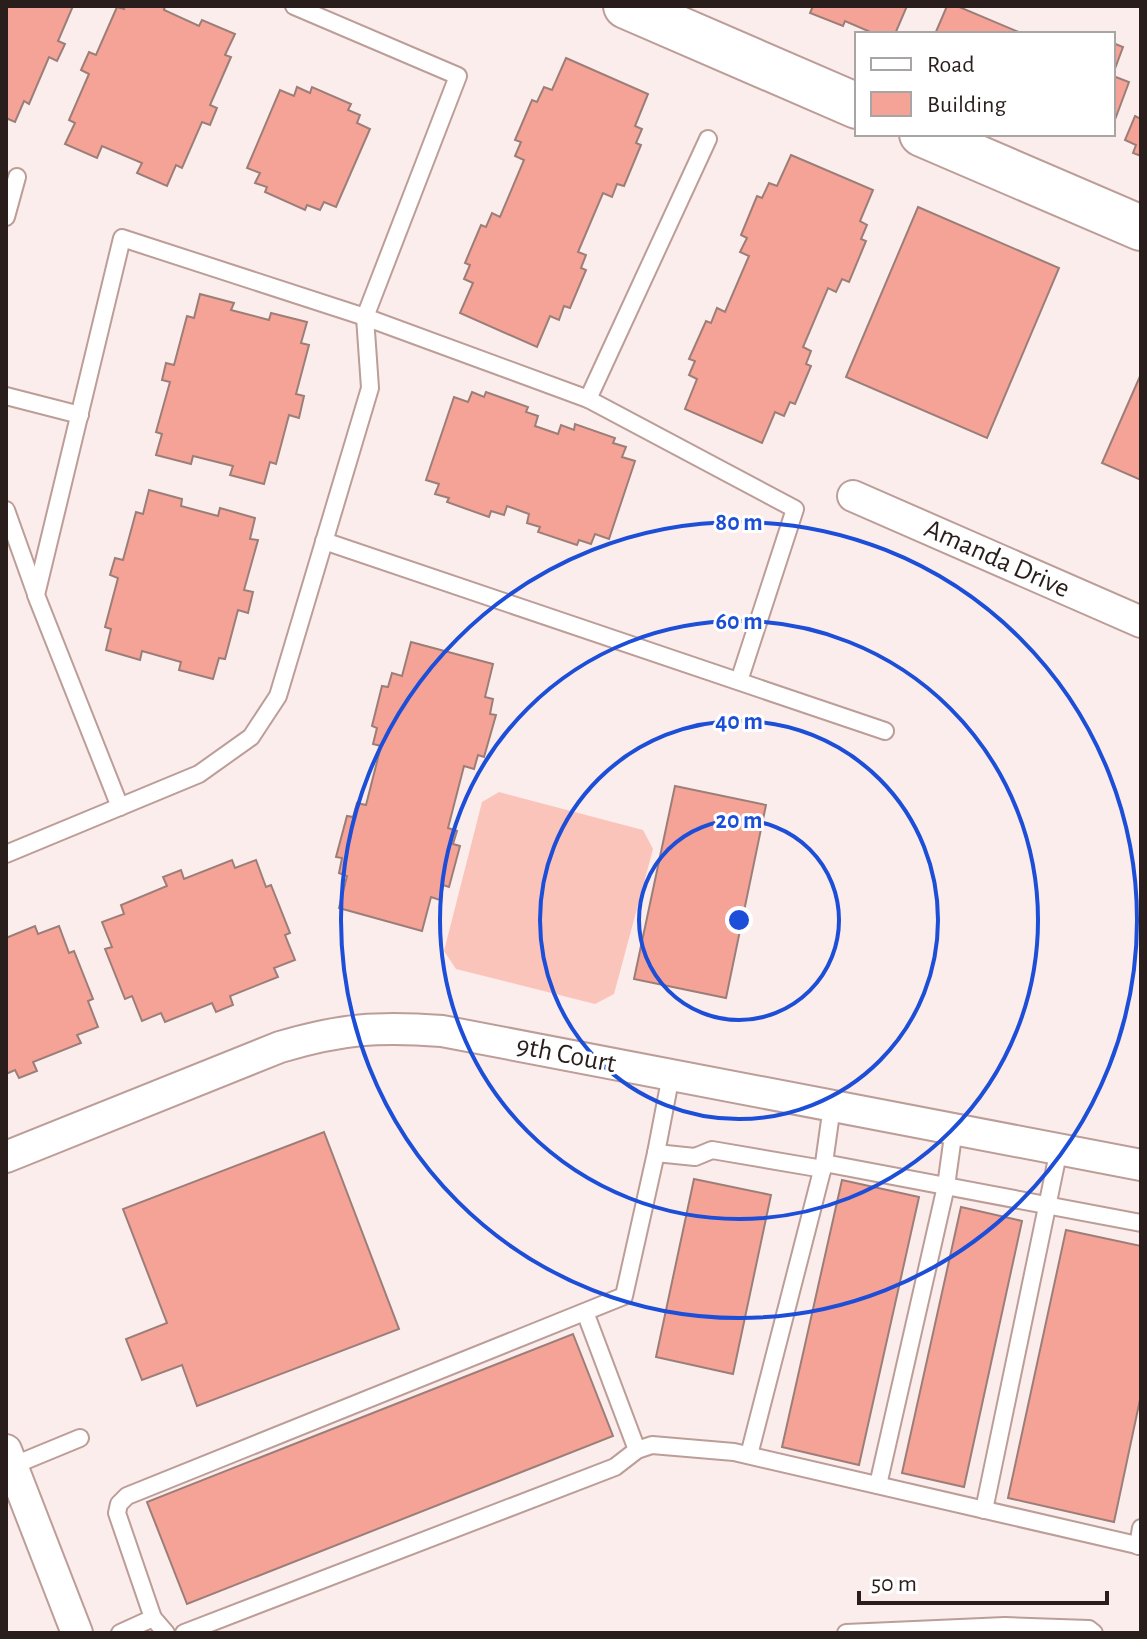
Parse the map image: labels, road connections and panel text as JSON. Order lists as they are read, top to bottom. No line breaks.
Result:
{"streets":{"street":["Amanda Drive","9th Court"]},"legend":["Road","Building"],"scale_bar":"50 m","rings":["80 m","60 m","40 m","20 m"]}
